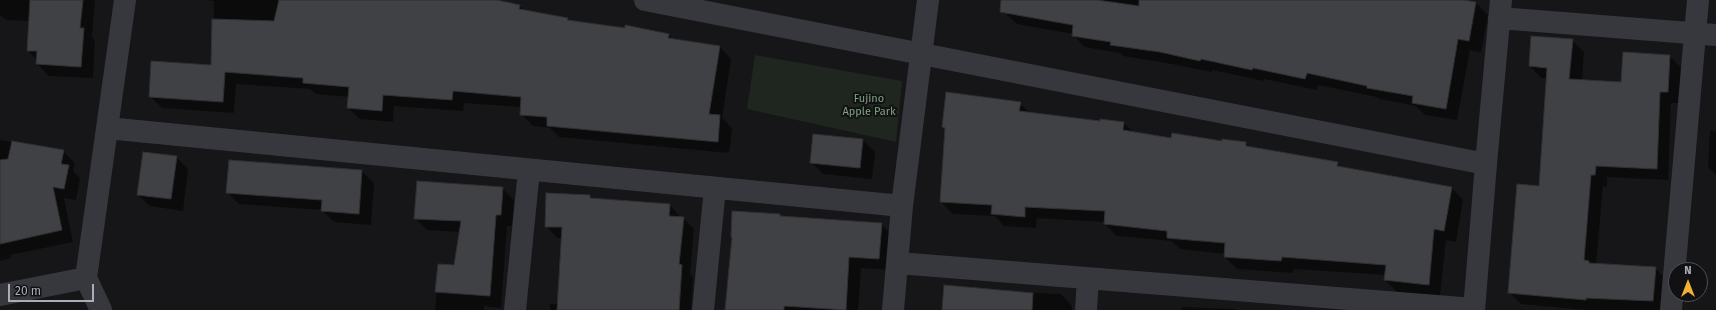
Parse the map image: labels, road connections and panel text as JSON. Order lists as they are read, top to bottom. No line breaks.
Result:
{"parks":["Fujino Apple Park"],"scale_bar":"20 m","north":"top"}
